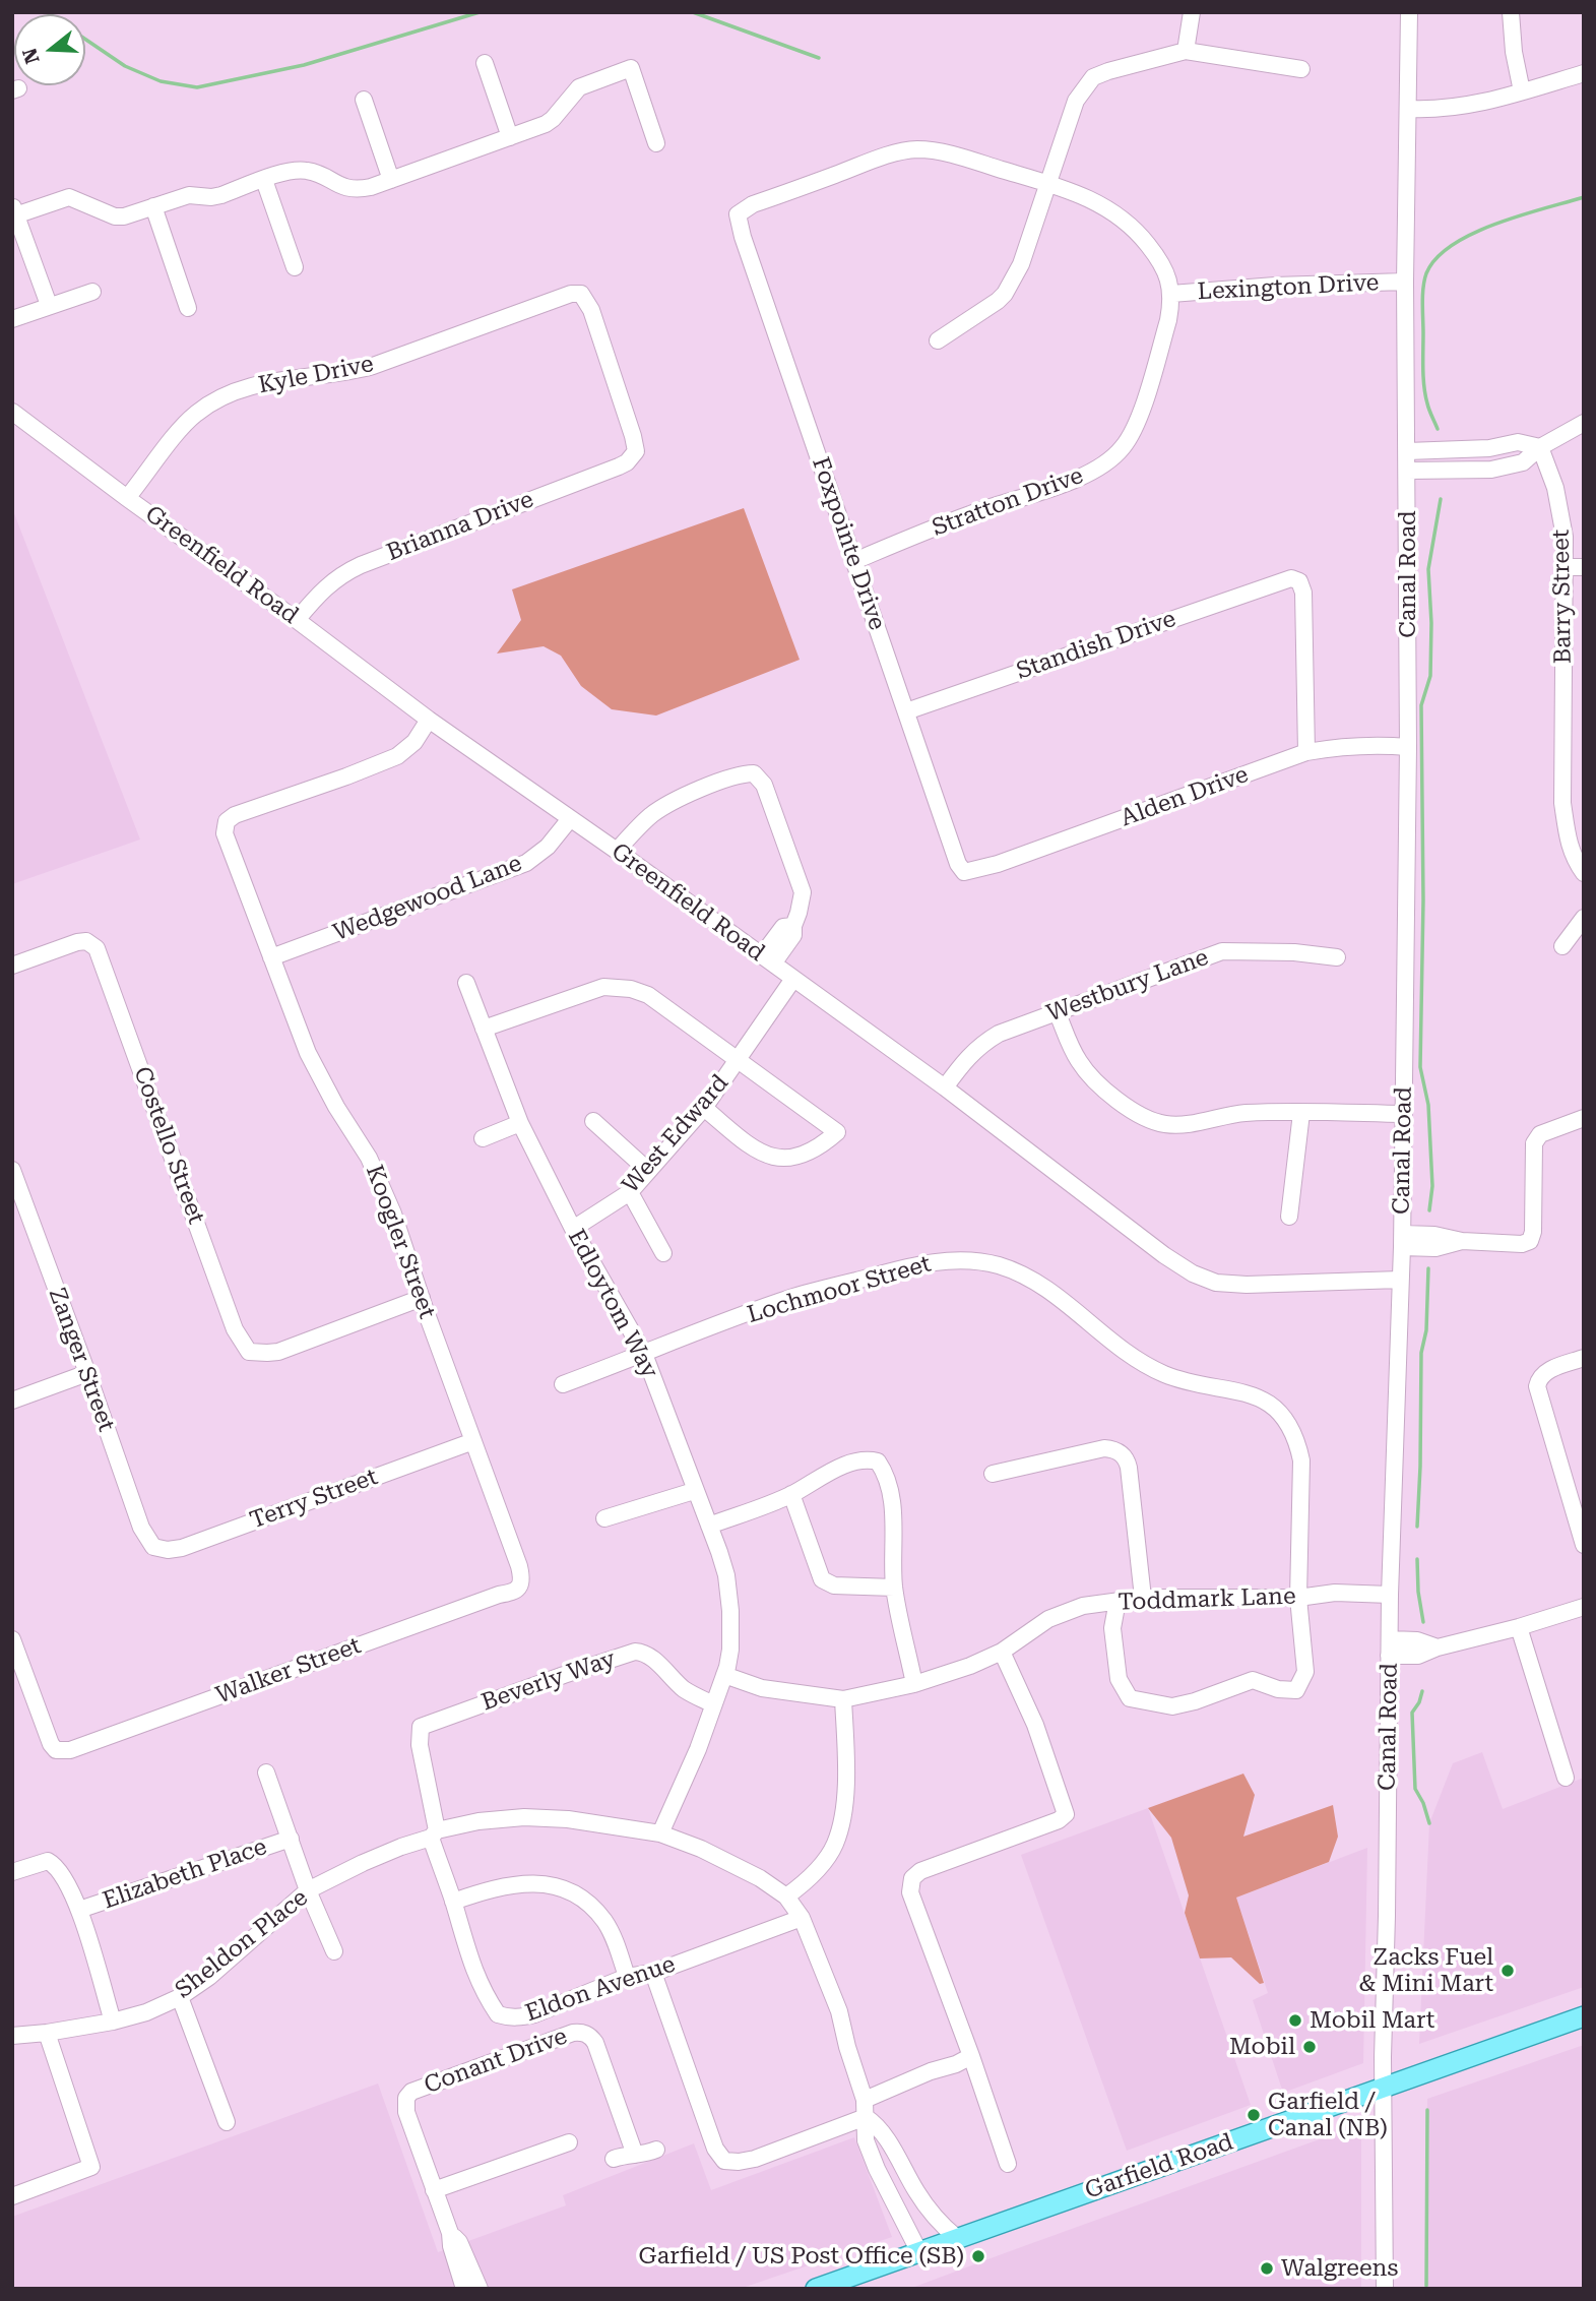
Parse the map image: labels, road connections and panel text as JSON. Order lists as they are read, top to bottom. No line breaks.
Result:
{"streets":{"main road":["Garfield Road"],"street":["Lexington Drive","Kyle Drive","Stratton Drive","Brianna Drive","Foxpointe Drive","Greenfield Road","Canal Road","Barry Street","Standish Drive","Alden Drive","Wedgewood Lane","Westbury Lane","West Edward","Costello Street","Koogler Street","Lochmoor Street","Edloytom Way","Zanger Street","Terry Street","Toddmark Lane","Walker Street","Beverly Way","Elizabeth Place","Sheldon Place","Eldon Avenue","Conant Drive"]},"crossings":[["Lexington Drive","Stratton Drive"],["Lexington Drive","Canal Road"],["Kyle Drive","Brianna Drive"],["Kyle Drive","Greenfield Road"],["Stratton Drive","Foxpointe Drive"],["Brianna Drive","Greenfield Road"],["Foxpointe Drive","Standish Drive"],["Foxpointe Drive","Alden Drive"],["Greenfield Road","Canal Road"],["Greenfield Road","Wedgewood Lane"],["Greenfield Road","Westbury Lane"],["Greenfield Road","West Edward"],["Greenfield Road","Koogler Street"],["Canal Road","Alden Drive"],["Canal Road","Toddmark Lane"],["Canal Road","Garfield Road"],["Standish Drive","Alden Drive"],["Wedgewood Lane","Koogler Street"],["West Edward","Edloytom Way"],["Costello Street","Koogler Street"],["Koogler Street","Terry Street"],["Koogler Street","Walker Street"],["Lochmoor Street","Edloytom Way"],["Lochmoor Street","Toddmark Lane"],["Edloytom Way","Beverly Way"],["Zanger Street","Terry Street"],["Beverly Way","Sheldon Place"],["Beverly Way","Eldon Avenue"],["Sheldon Place","Eldon Avenue"]],"places":["Zacks Fuel & Mini Mart","Mobil Mart","Mobil","Garfield / Canal (NB)","Garfield / US Post Office (SB)","Walgreens"],"north":"left"}
